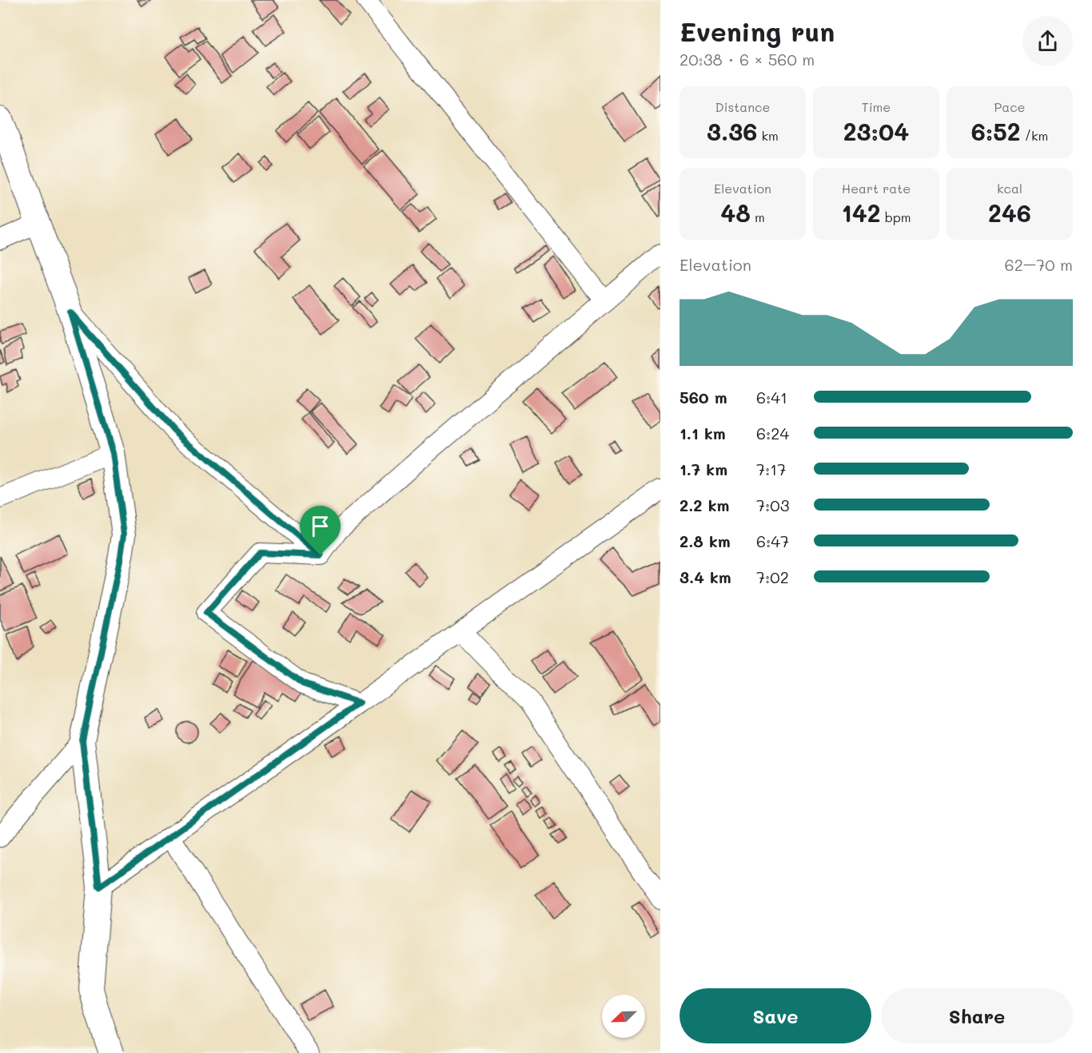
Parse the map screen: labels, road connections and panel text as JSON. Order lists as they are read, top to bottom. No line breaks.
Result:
{"north":"bottom left","page":{"heading":["Evening run","20:38 · 6 × 560 m"],"stats":[["Distance","3.36 km"],["Time","23:04"],["Pace","6:52 /km"],["Elevation","48 m"],["Heart rate","142 bpm"],["kcal","246"]],"chart":["Elevation","62–70 m"],"list":[{"name":"560 m","note":"6:41"},{"name":"1.1 km","note":"6:24"},{"name":"1.7 km","note":"7:17"},{"name":"2.2 km","note":"7:03"},{"name":"2.8 km","note":"6:47"},{"name":"3.4 km","note":"7:02"}],"buttons":["Save","Share"]}}
